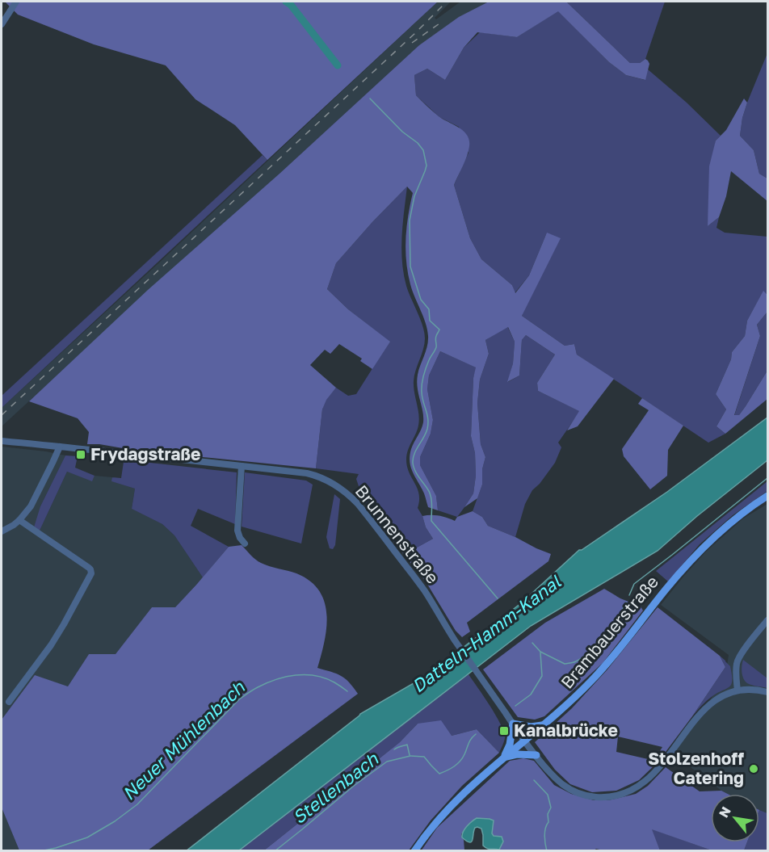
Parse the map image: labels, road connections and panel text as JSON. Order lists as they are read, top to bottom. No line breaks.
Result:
{"streets":{"main road":["Brambauerstraße"],"street":["Brunnenstraße"]},"crossings":[["Brunnenstraße","Brambauerstraße"]],"water":["Datteln-Hamm-Kanal","Neuer Mühlenbach","Stellenbach"],"places":{"transit":["Frydagstraße","Kanalbrücke"],"other":["Stolzenhoff Catering"]},"north":"top left"}
